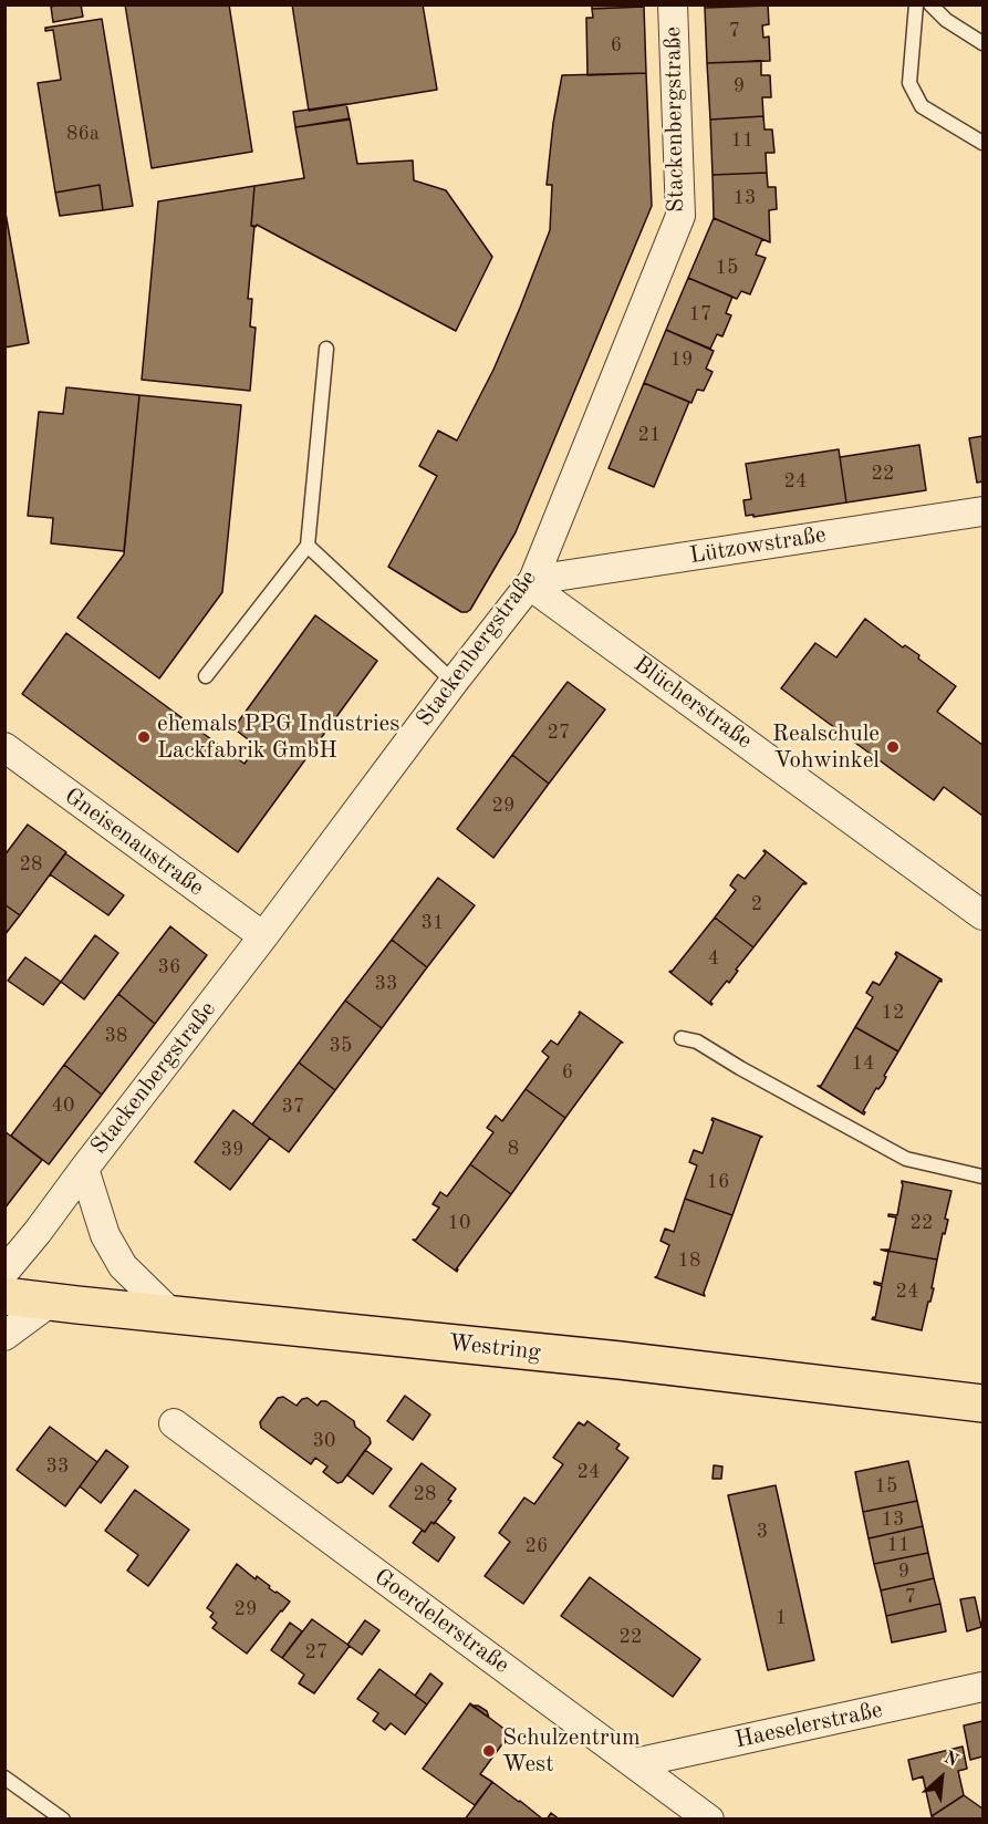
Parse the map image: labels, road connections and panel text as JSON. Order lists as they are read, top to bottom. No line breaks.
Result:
{"streets":{"main road":["Westring"],"street":["Stackenbergstraße","Lützowstraße","Blücherstraße","Gneisenaustraße","Goerdelerstraße","Haeselerstraße"]},"crossings":[["Stackenbergstraße","Lützowstraße"],["Stackenbergstraße","Blücherstraße"],["Stackenbergstraße","Gneisenaustraße"],["Stackenbergstraße","Westring"],["Lützowstraße","Blücherstraße"],["Goerdelerstraße","Haeselerstraße"]],"places":["ehemals PPG Industries Lackfabrik GmbH","Realschule Vohwinkel","Schulzentrum West"],"house_numbers":["7","6","9","86a","11","13","15","17","19","21","22","24","27","29","28","2","31","4","36","33","12","38","35","14","6","40","37","8","39","16","10","22","18","24","30","33","24","15","28","13","3","11","26","9","7","29","1","22","27"],"north":"top right"}
